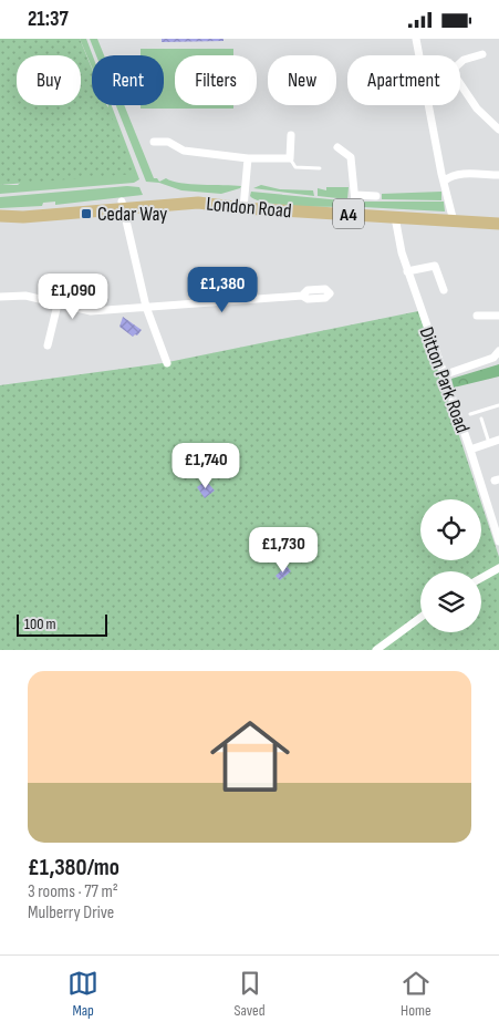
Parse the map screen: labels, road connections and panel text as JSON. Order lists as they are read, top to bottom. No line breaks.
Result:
{"streets":{"main road":["London Road","A4"],"street":["Ditton Park Road"]},"crossings":[["London Road","Ditton Park Road"]],"places":{"transit":["Cedar Way"]},"scale_bar":"100 m","page":{"status":"21:37","chip":["Buy","Rent","Filters","New","Apartment"],"price":["£1,380","£1,090","£1,740","£1,730"],"scale":"100 m","list":[{"name":"£1,380/mo","note":"3 rooms · 77 m² · Mulberry Drive"}],"tabs":["Map","Saved","Home"]}}
